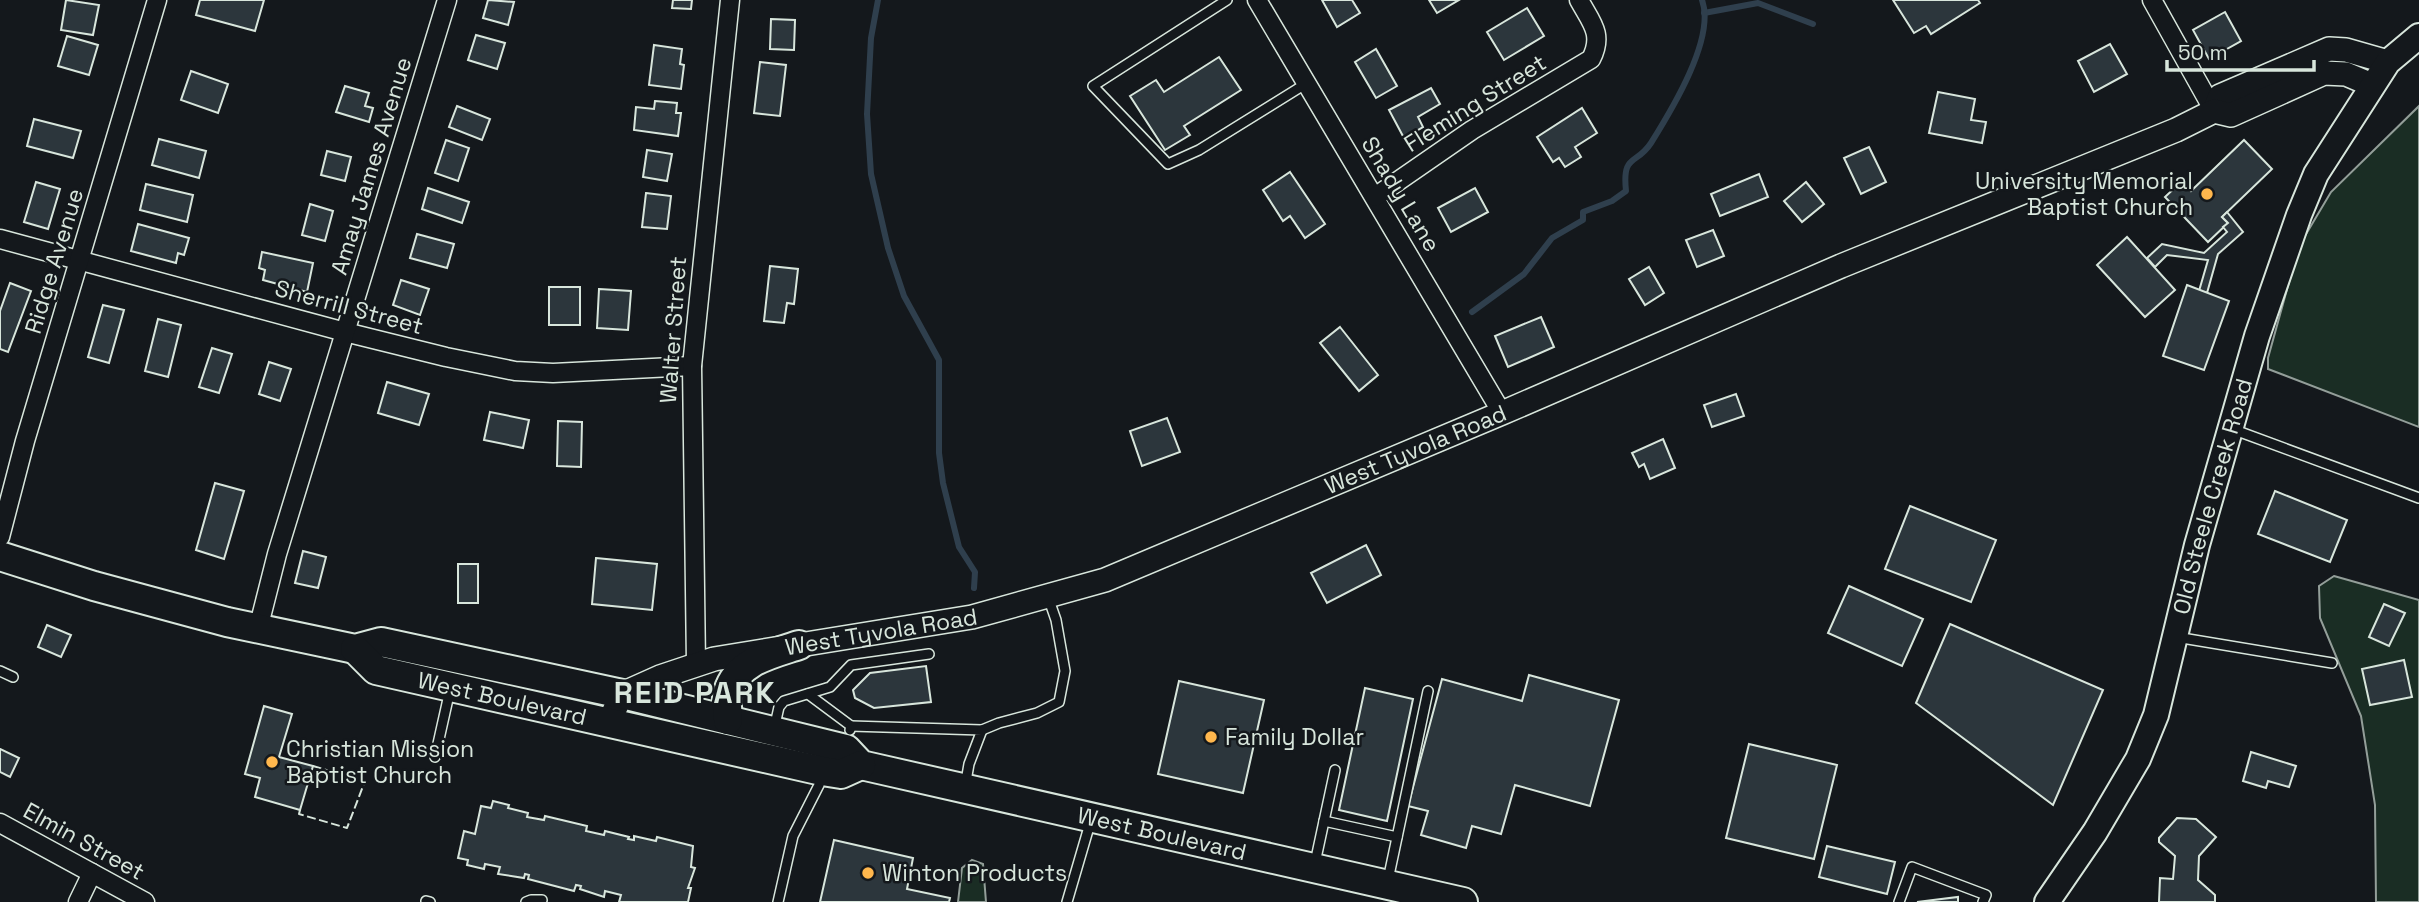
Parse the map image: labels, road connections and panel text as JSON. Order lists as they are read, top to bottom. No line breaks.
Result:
{"streets":{"main road":["Old Steele Creek Road","West Boulevard"],"street":["Fleming Street","Amay James Avenue","Shady Lane","Ridge Avenue","Sherrill Street","Walter Street","West Tyvola Road","Elmin Street"]},"crossings":[["Fleming Street","Shady Lane"],["Amay James Avenue","Sherrill Street"],["Amay James Avenue","West Boulevard"],["Shady Lane","West Tyvola Road"],["Ridge Avenue","Sherrill Street"],["Sherrill Street","Walter Street"],["Walter Street","West Tyvola Road"],["West Tyvola Road","Old Steele Creek Road"],["West Tyvola Road","West Boulevard"]],"districts":["REID PARK"],"places":["University Memorial Baptist Church","Family Dollar","Christian Mission Baptist Church","Winton Products"],"scale_bar":"50 m"}
